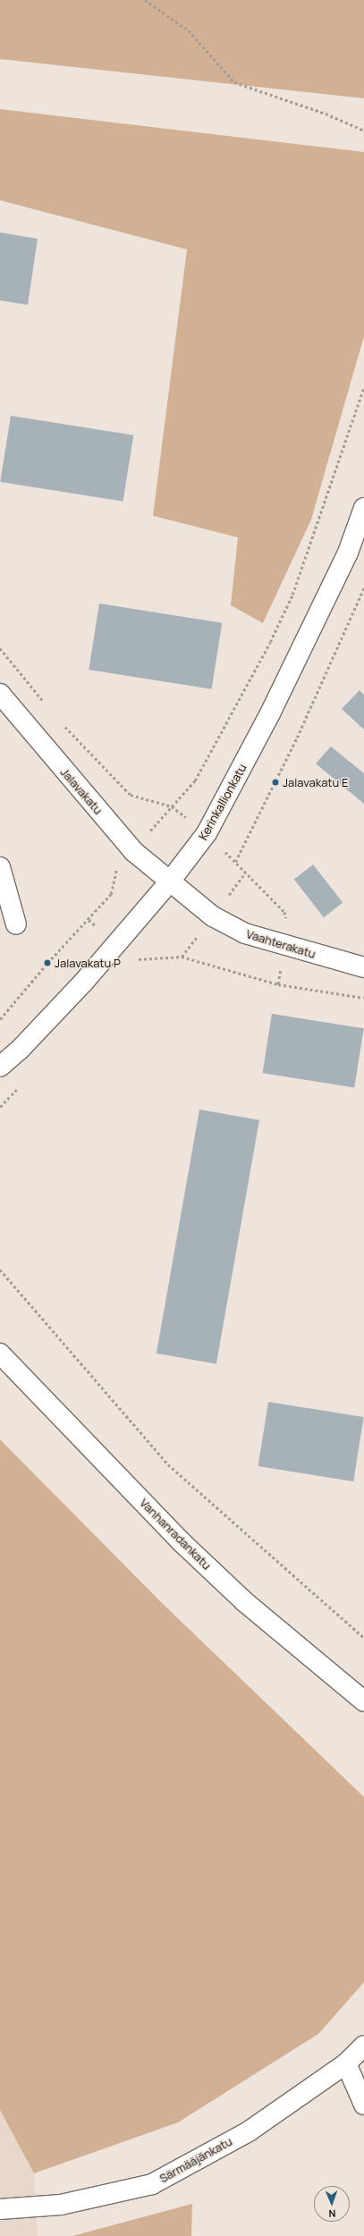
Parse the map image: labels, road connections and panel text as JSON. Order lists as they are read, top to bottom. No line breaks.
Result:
{"streets":{"street":["Jalavakatu","Kerinkallionkatu","Vaahterakatu","Vanhanradankatu","Särmääjänkatu"]},"crossings":[["Jalavakatu","Kerinkallionkatu"],["Jalavakatu","Vaahterakatu"],["Kerinkallionkatu","Vaahterakatu"]],"places":["Jalavakatu E","Jalavakatu P"],"north":"bottom"}
